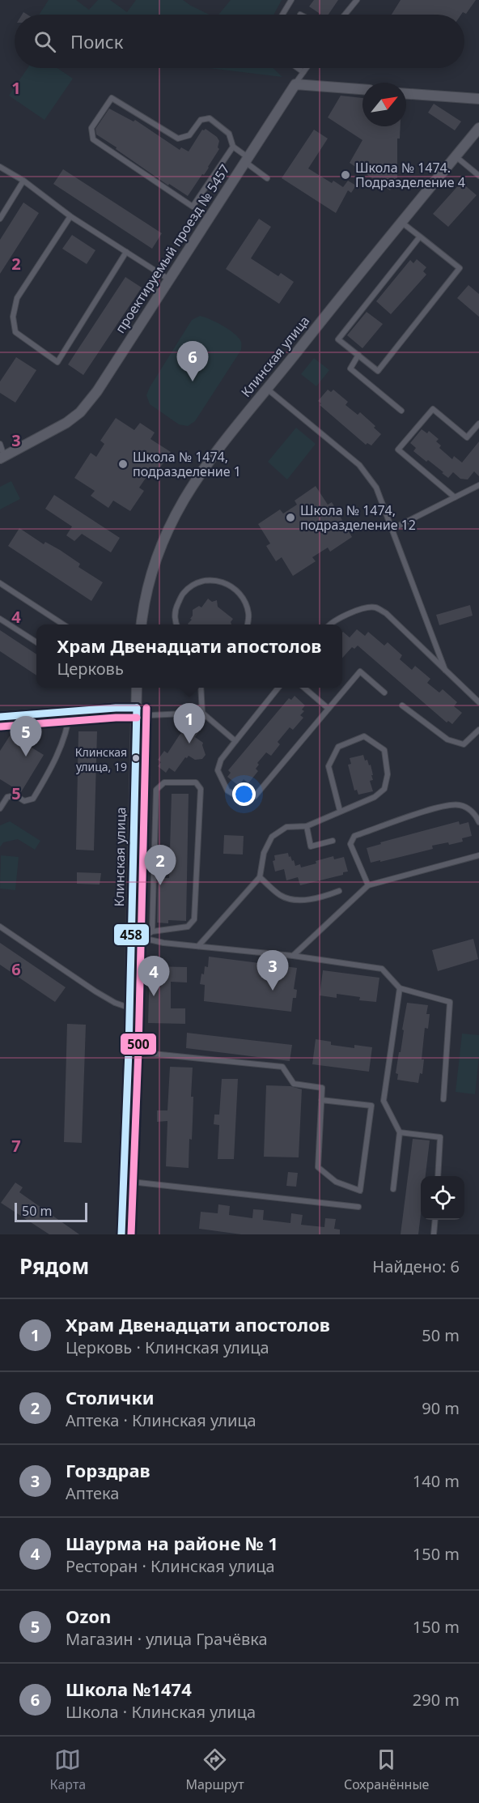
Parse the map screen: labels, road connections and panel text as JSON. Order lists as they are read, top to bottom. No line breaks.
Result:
{"streets":{"street":["проектируемый проезд № 5457","Клинская улица"]},"places":["Школа № 1474. Подразделение 4","Школа № 1474, подразделение 1","Школа № 1474, подразделение 12","Клинская улица, 19"],"lines":["transit line 458","transit line 500"],"scale_bar":"50 m","north":"top right","page":{"search":"Поиск","pins":["6","1","5","2","3","4"],"popup":["Храм Двенадцати апостолов","Церковь"],"scale":"50 m","heading":["Рядом","Найдено: 6"],"list":[{"mark":"1","name":"Храм Двенадцати апостолов","note":"Церковь · Клинская улица","value":"50 m"},{"mark":"2","name":"Столички","note":"Аптека · Клинская улица","value":"90 m"},{"mark":"3","name":"Горздрав","note":"Аптека","value":"140 m"},{"mark":"4","name":"Шаурма на районе № 1","note":"Ресторан · Клинская улица","value":"150 m"},{"mark":"5","name":"Ozon","note":"Магазин · улица Грачёвка","value":"150 m"},{"mark":"6","name":"Школа №1474","note":"Школа · Клинская улица","value":"290 m"}],"nav":["Карта","Маршрут","Сохранённые"]},"grid":{"rows":["1","2","3","4","5","6","7"]}}
